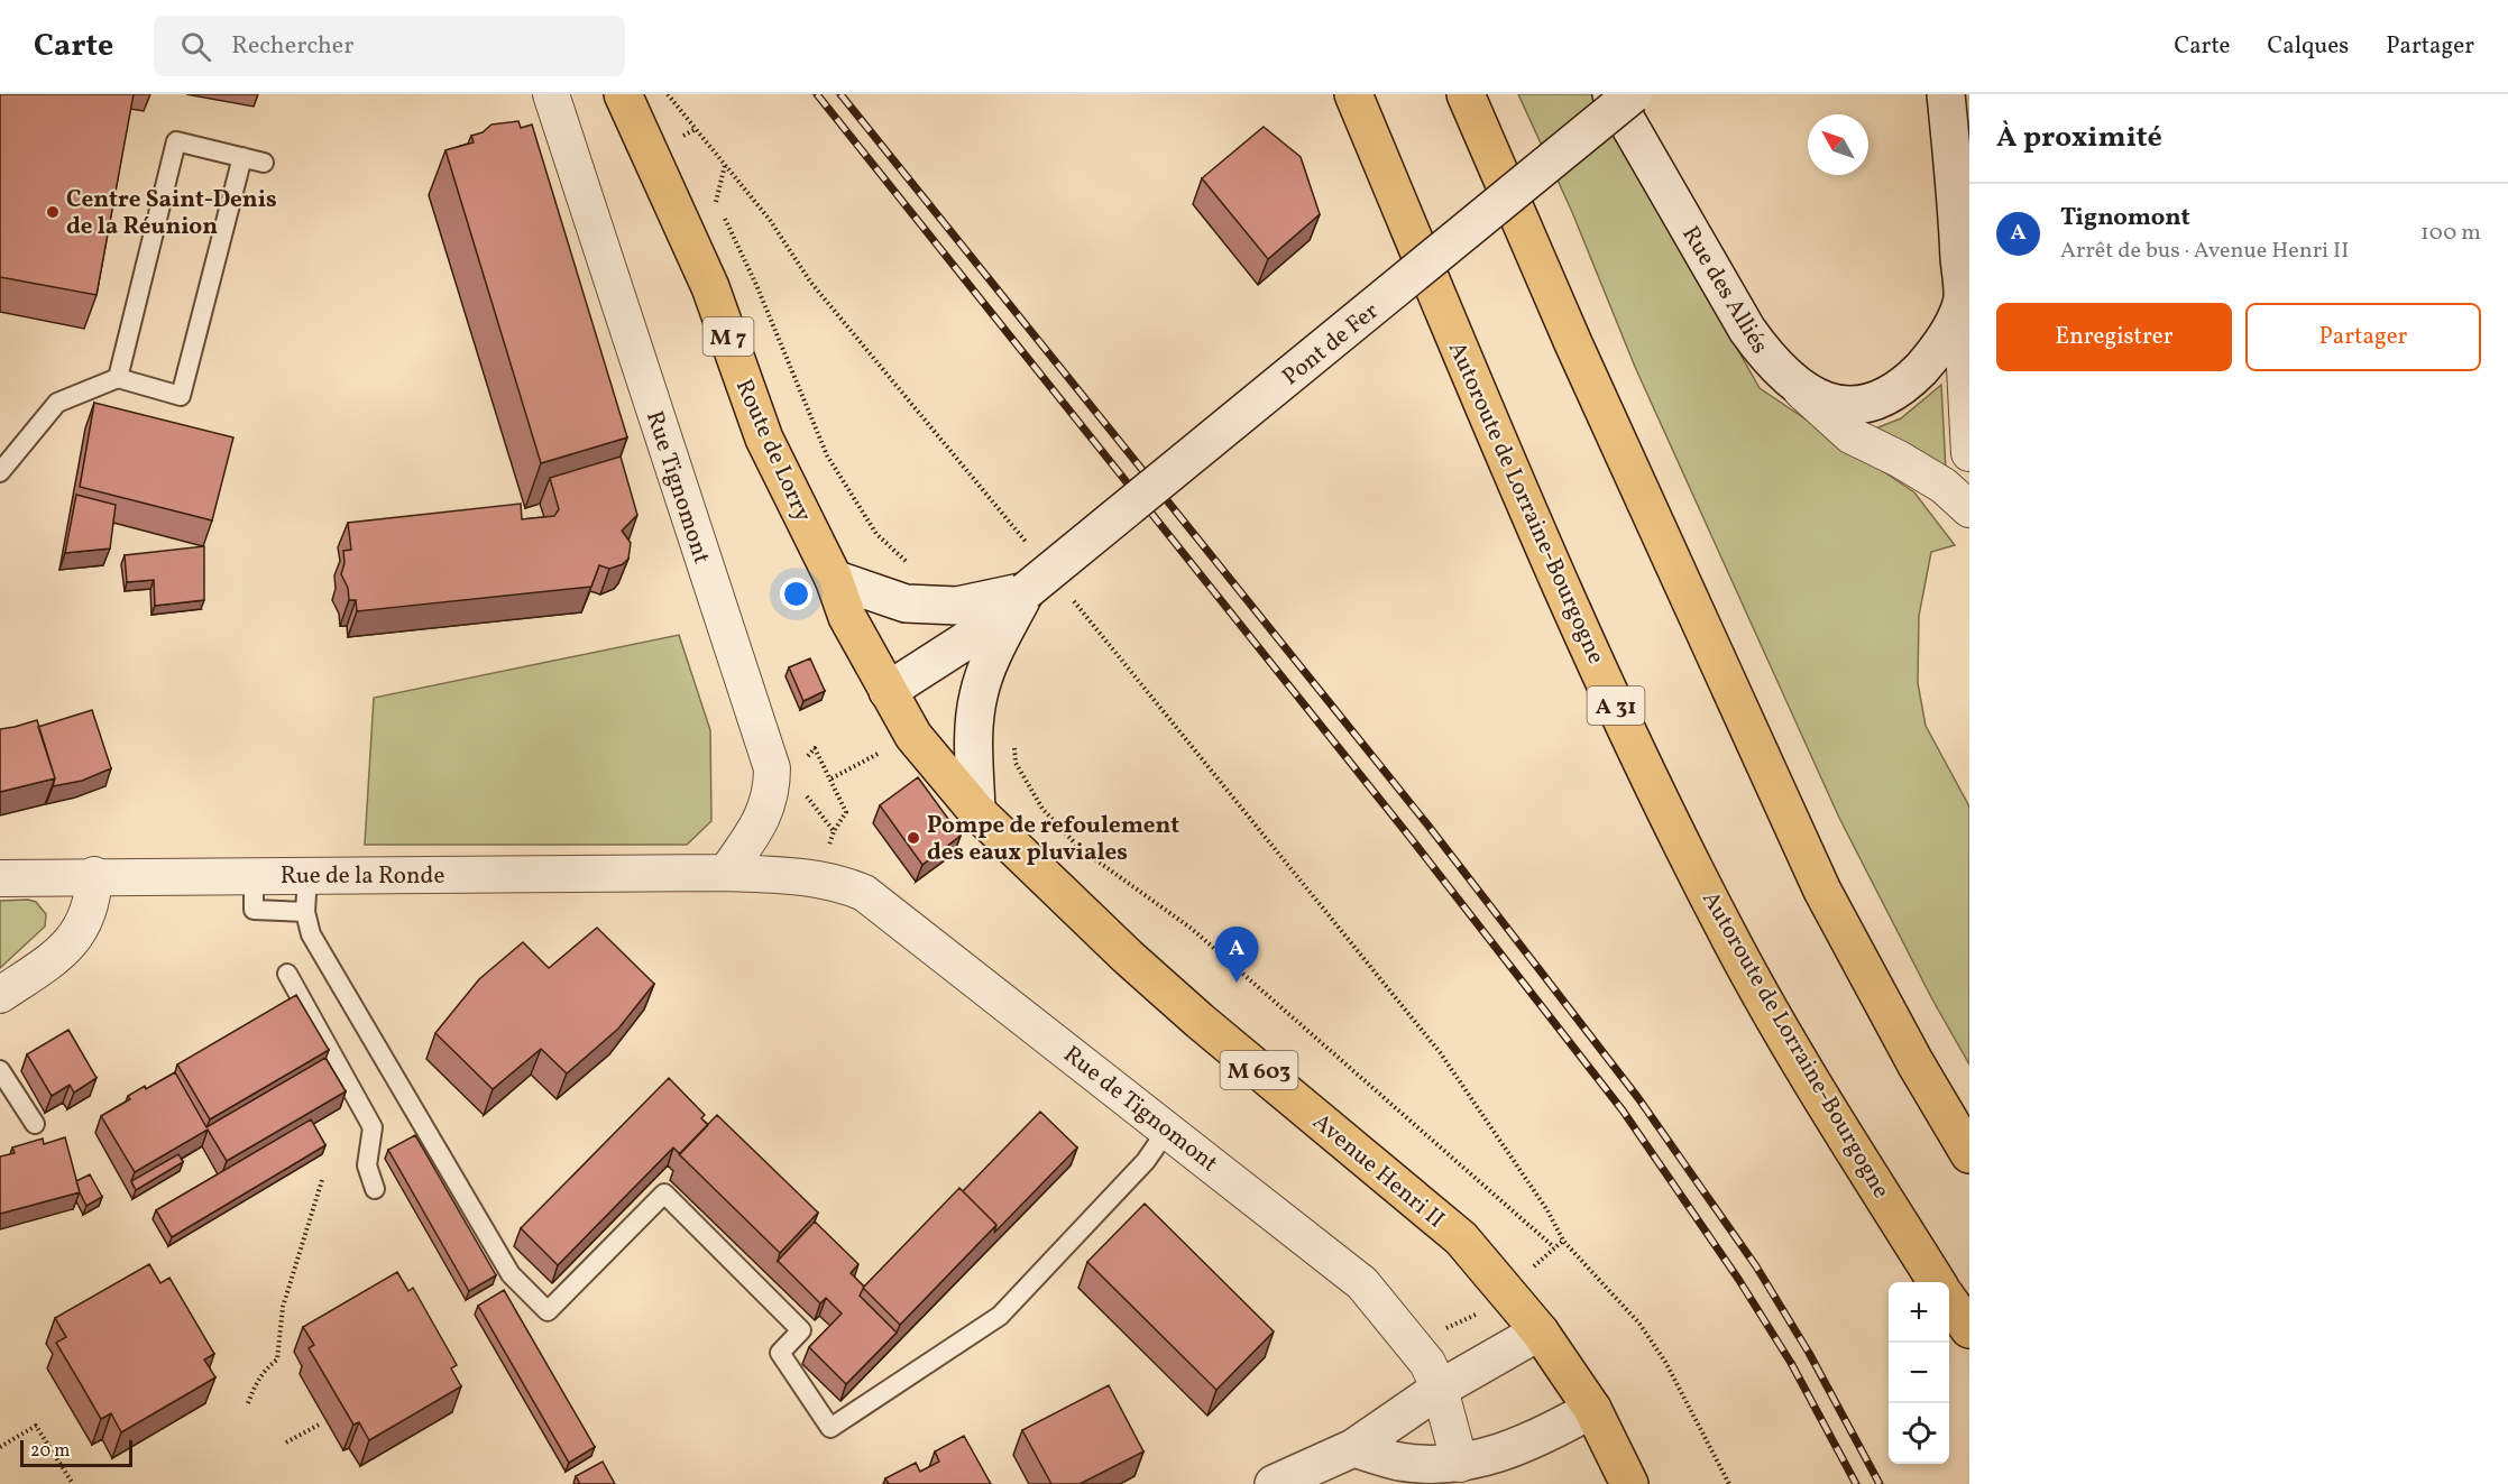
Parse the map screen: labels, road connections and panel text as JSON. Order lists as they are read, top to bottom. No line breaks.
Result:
{"streets":{"main road":["Rue des Alliés","M 7","Pont de Fer","Route de Lorry","Autoroute de Lorraine-Bourgogne","A 31","M 603","Avenue Henri II"],"street":["Rue Tignomont","Rue de la Ronde","Rue de Tignomont"]},"crossings":[["Pont de Fer","Route de Lorry"],["Pont de Fer","Avenue Henri II"],["Route de Lorry","Avenue Henri II"],["Rue Tignomont","Rue de la Ronde"],["Rue Tignomont","Rue de Tignomont"],["Rue de la Ronde","Rue de Tignomont"]],"places":["Centre Saint-Denis de la Réunion","Pompe de refoulement des eaux pluviales"],"scale_bar":"20 m","north":"top left","page":{"header":"Carte","search":"Rechercher","nav":["Carte","Calques","Partager"],"heading":"À proximité","list":[{"mark":"A","name":"Tignomont","note":"Arrêt de bus · Avenue Henri II","value":"100 m"}],"buttons":["Enregistrer","Partager"],"pins":"A","map_buttons":["+","−"],"scale":"20 m"}}
